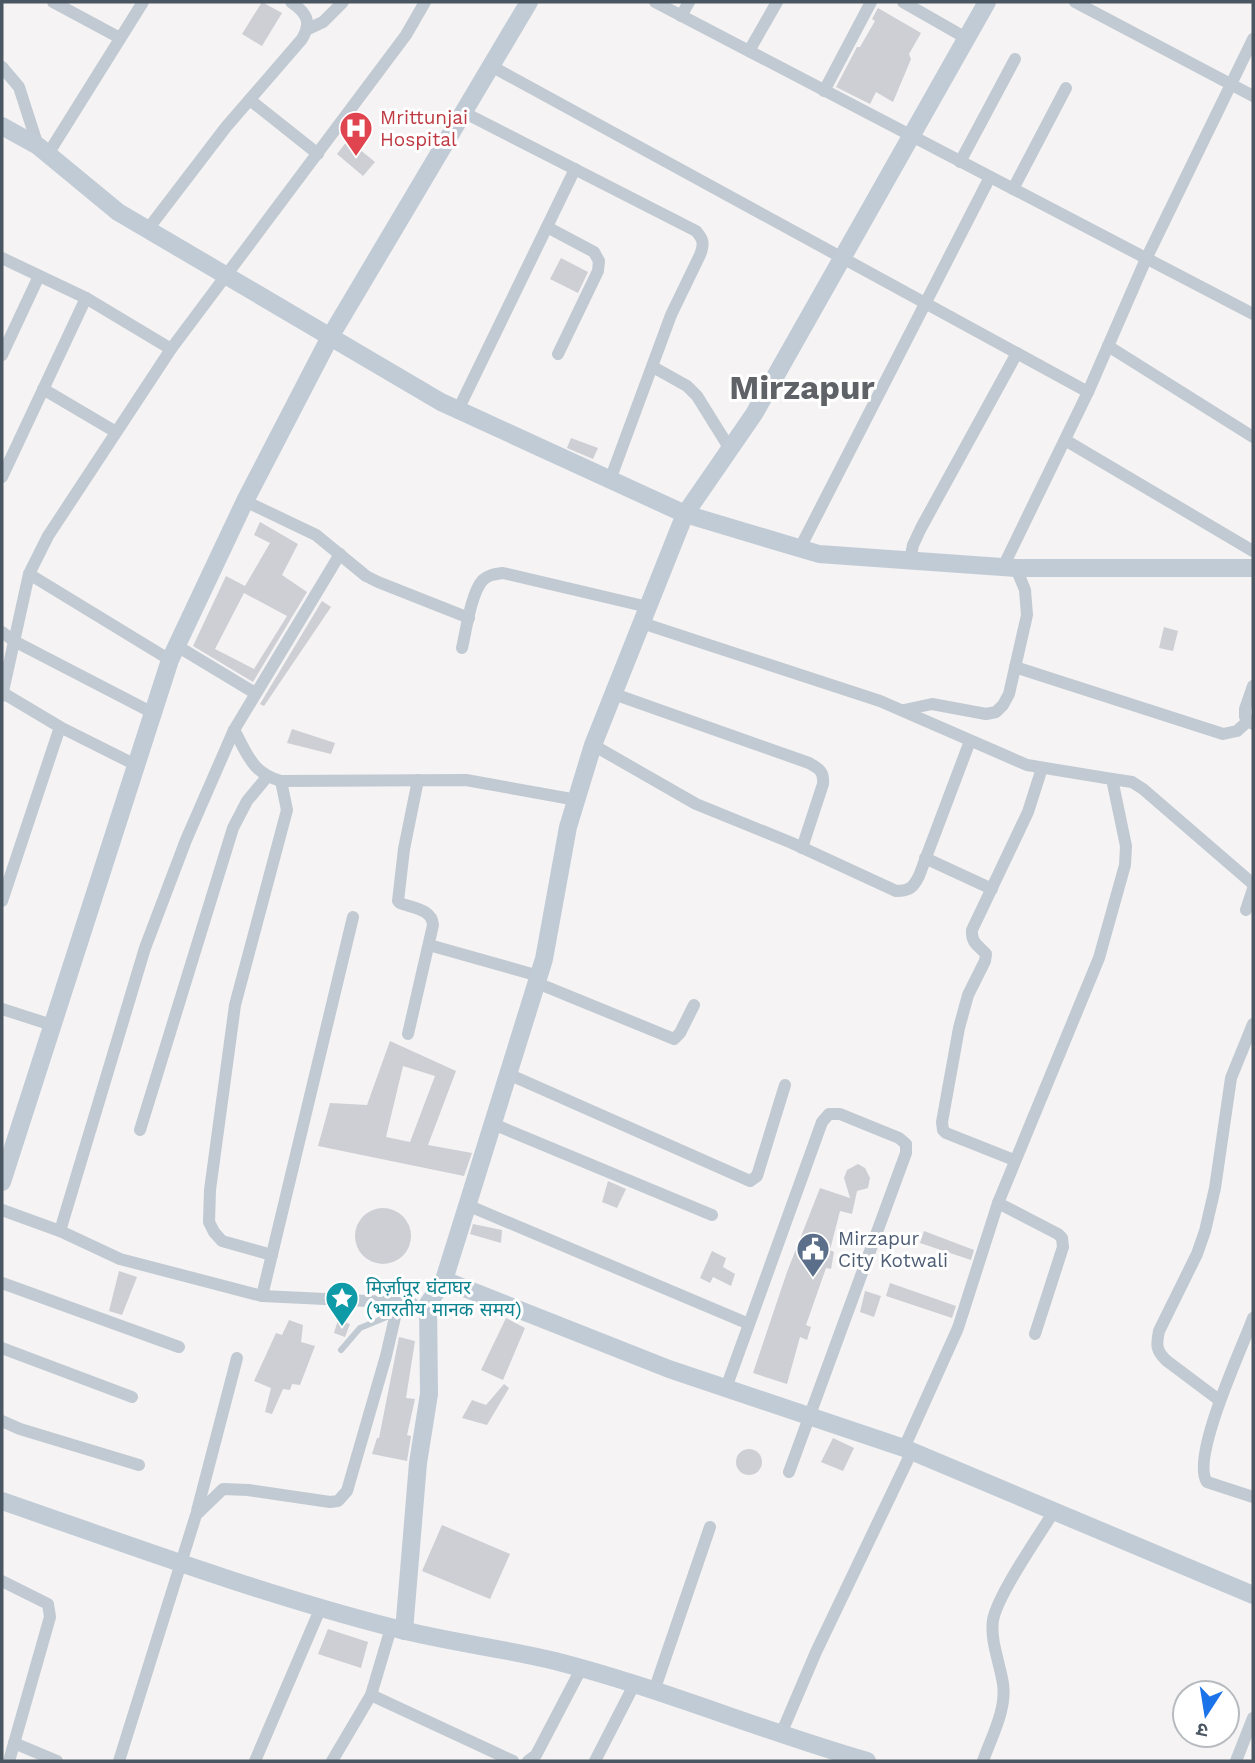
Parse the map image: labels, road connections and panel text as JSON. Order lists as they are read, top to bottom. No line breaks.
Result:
{"districts":["Mirzapur"],"places":{"hospital":["Mrittunjai Hospital"],"public building":["Mirzapur City Kotwali"],"place":["मिर्ज़ापुर घंटाघर (भारतीय मानक समय)"]},"north":"bottom"}
